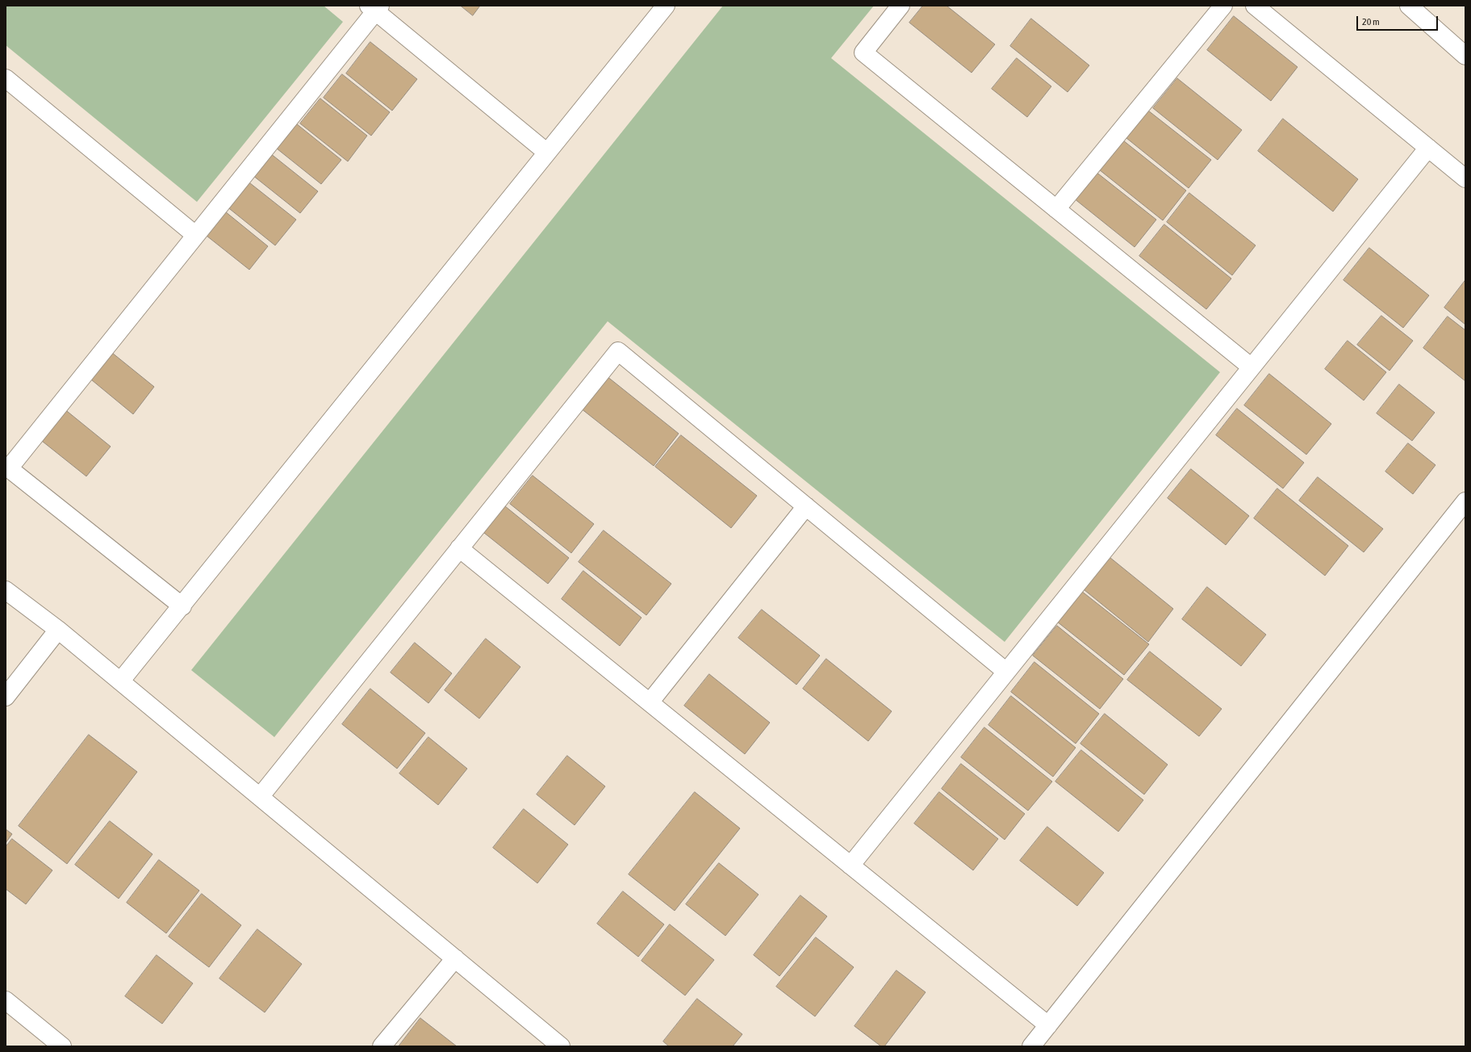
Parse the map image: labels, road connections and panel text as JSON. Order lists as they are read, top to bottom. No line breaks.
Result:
{"scale_bar":"20 m"}
